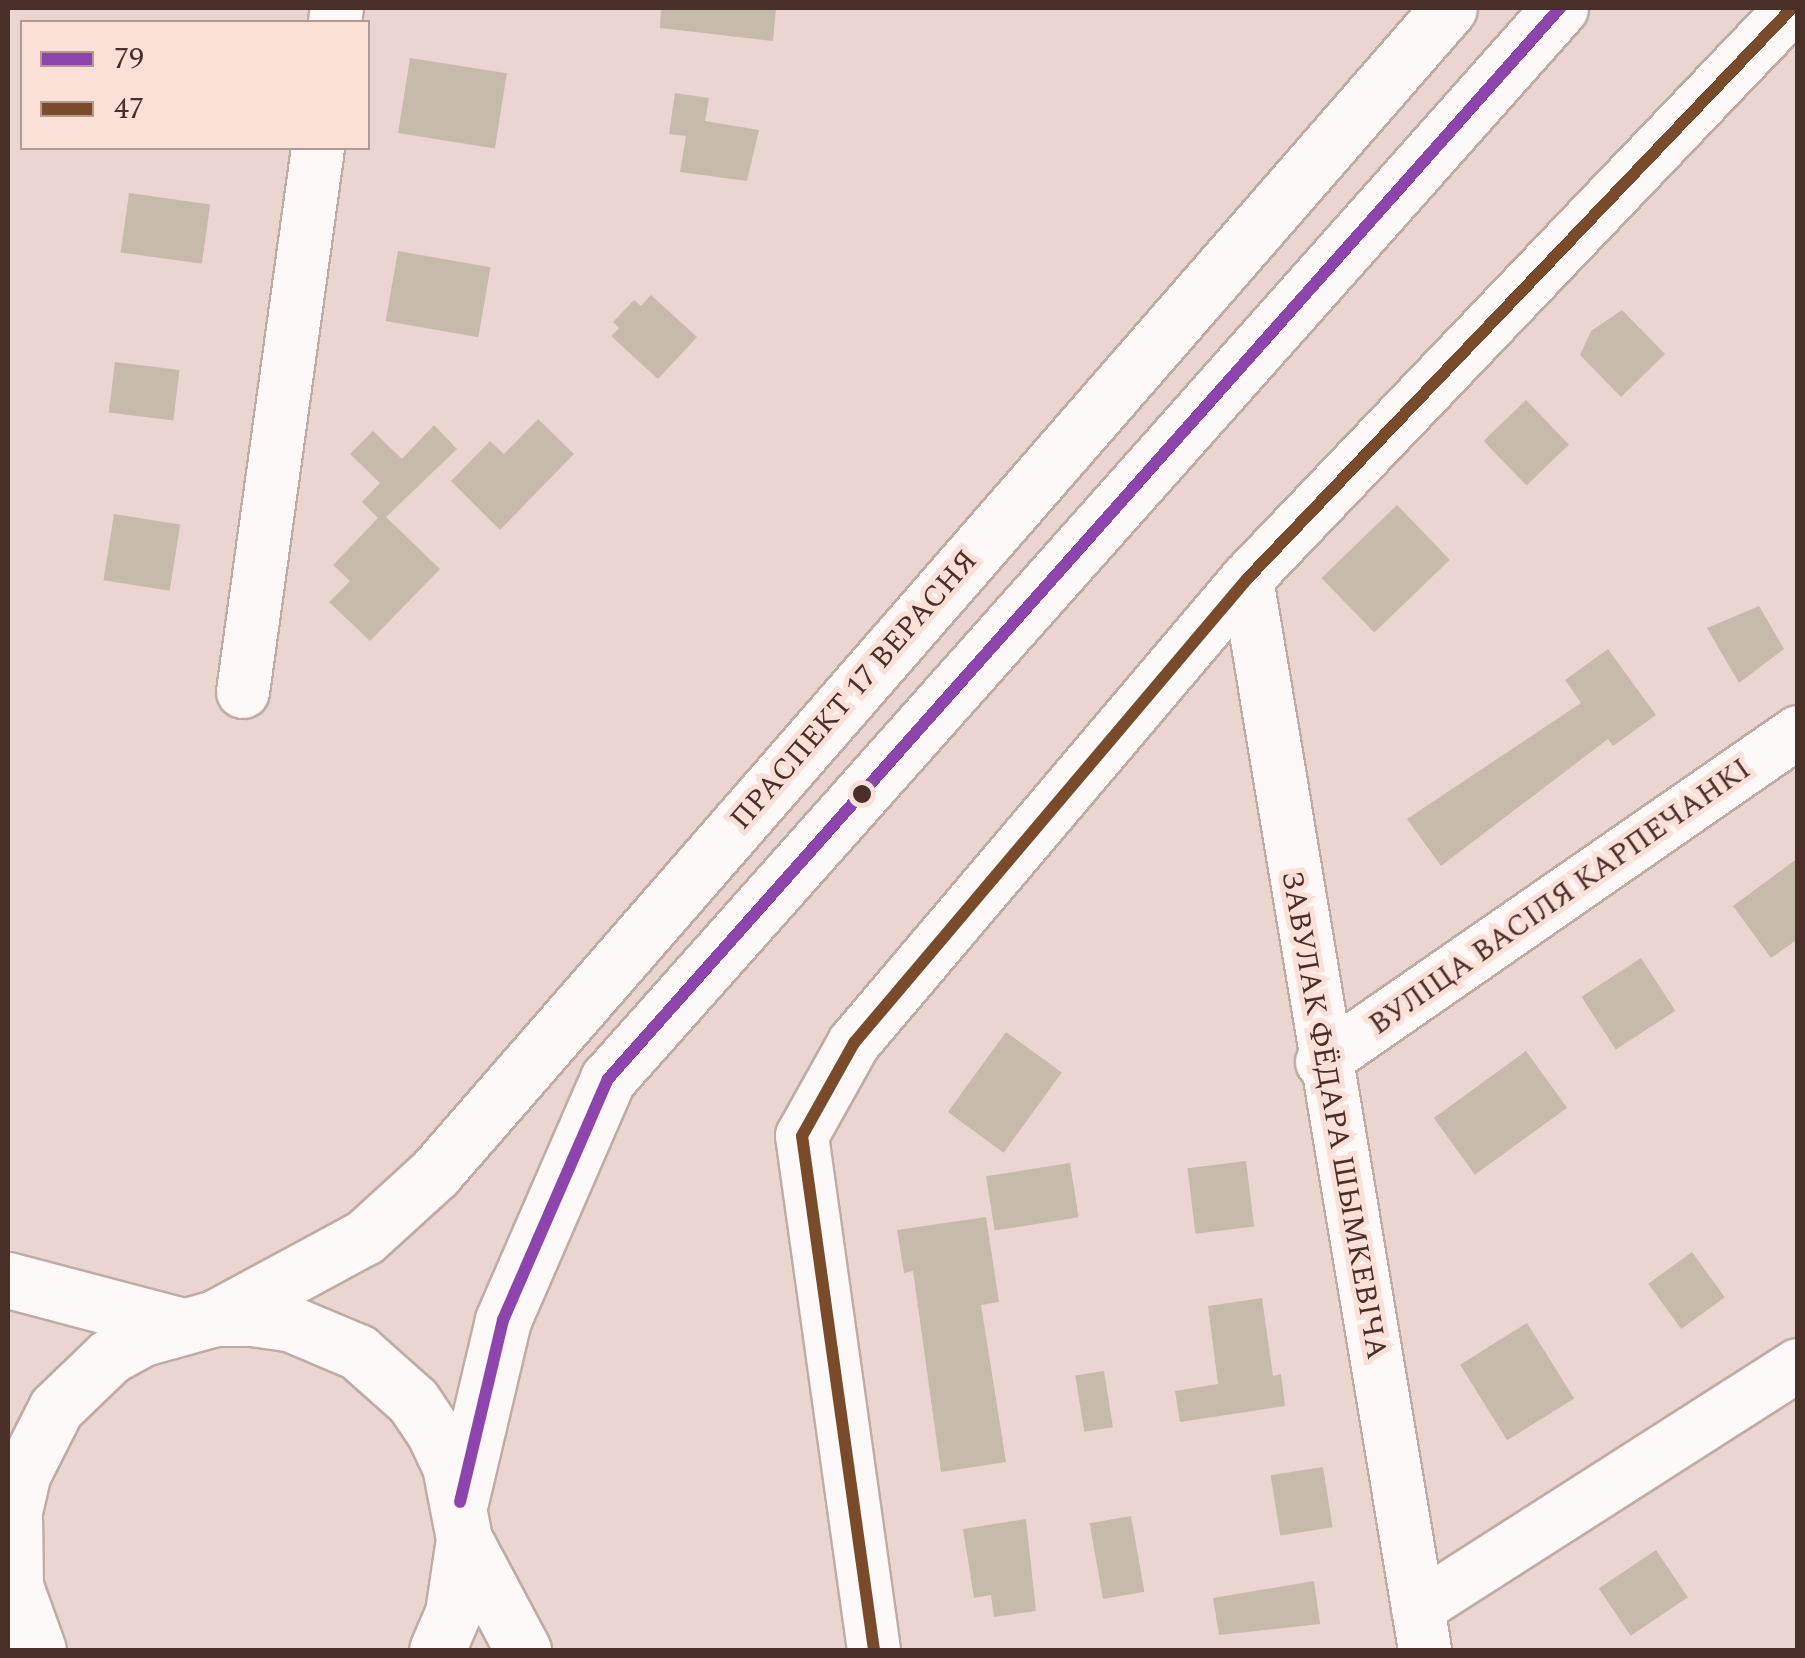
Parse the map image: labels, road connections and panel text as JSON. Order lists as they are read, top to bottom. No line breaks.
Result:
{"streets":{"main road":["ПРАСПЕКТ 17 ВЕРАСНЯ"],"street":["ВУЛІЦА ВАСІЛЯ КАРПЕЧАНКІ","ЗАВУЛАК ФЁДАРА ШЫМКЕВІЧА"]},"crossings":[["ВУЛІЦА ВАСІЛЯ КАРПЕЧАНКІ","ЗАВУЛАК ФЁДАРА ШЫМКЕВІЧА"]],"lines":["transit line 79","transit line 47"],"legend":["79","47"]}
